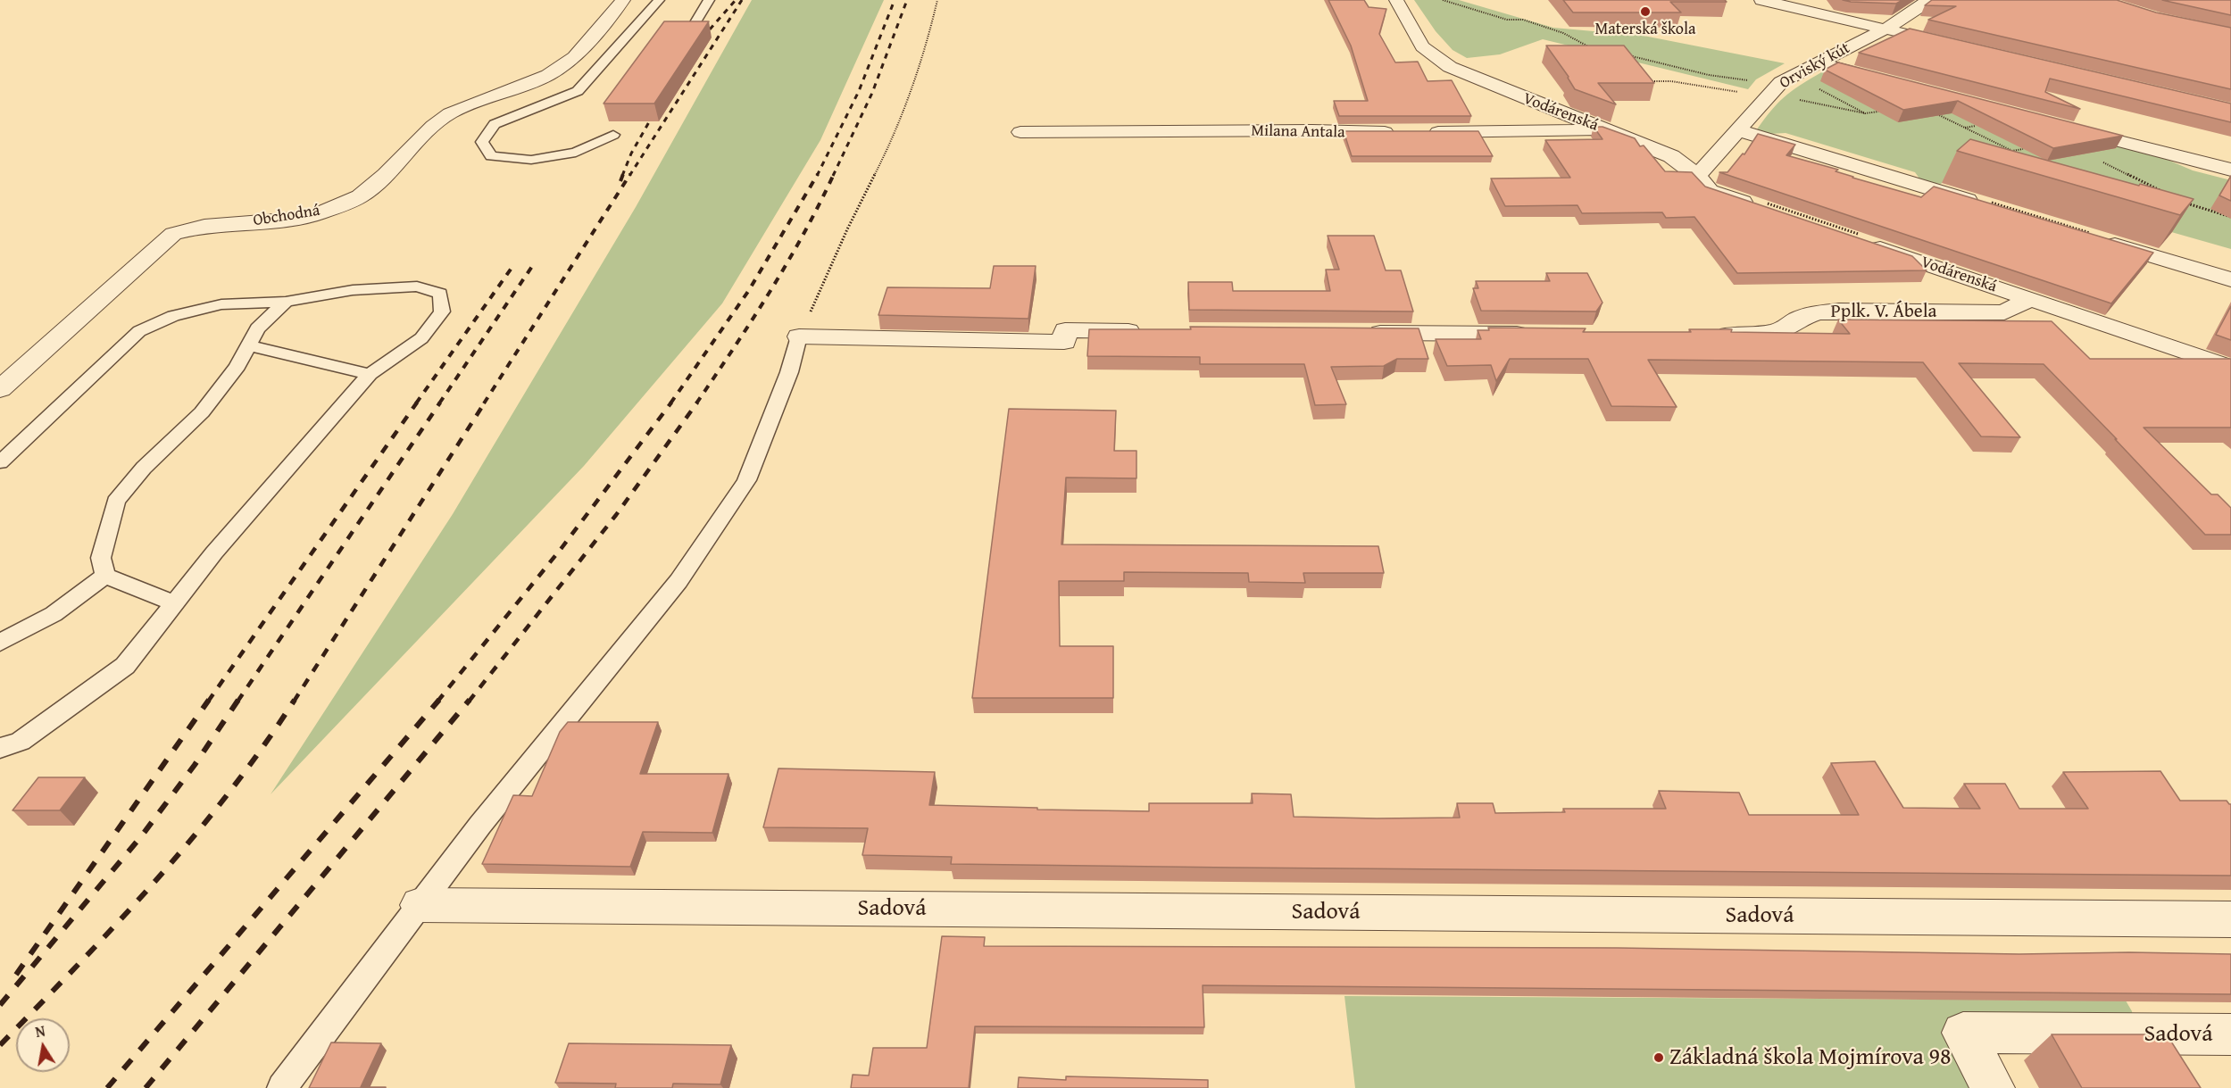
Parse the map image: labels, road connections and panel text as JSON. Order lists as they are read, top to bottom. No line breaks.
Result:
{"streets":{"street":["Orviský kút","Vodárenská","Milana Antala","Obchodná","Pplk. V. Ábela","Sadová"]},"crossings":[["Orviský kút","Vodárenská"],["Vodárenská","Pplk. V. Ábela"]],"places":["Materská škola","Základná škola Mojmírova 98"],"north":"top"}
